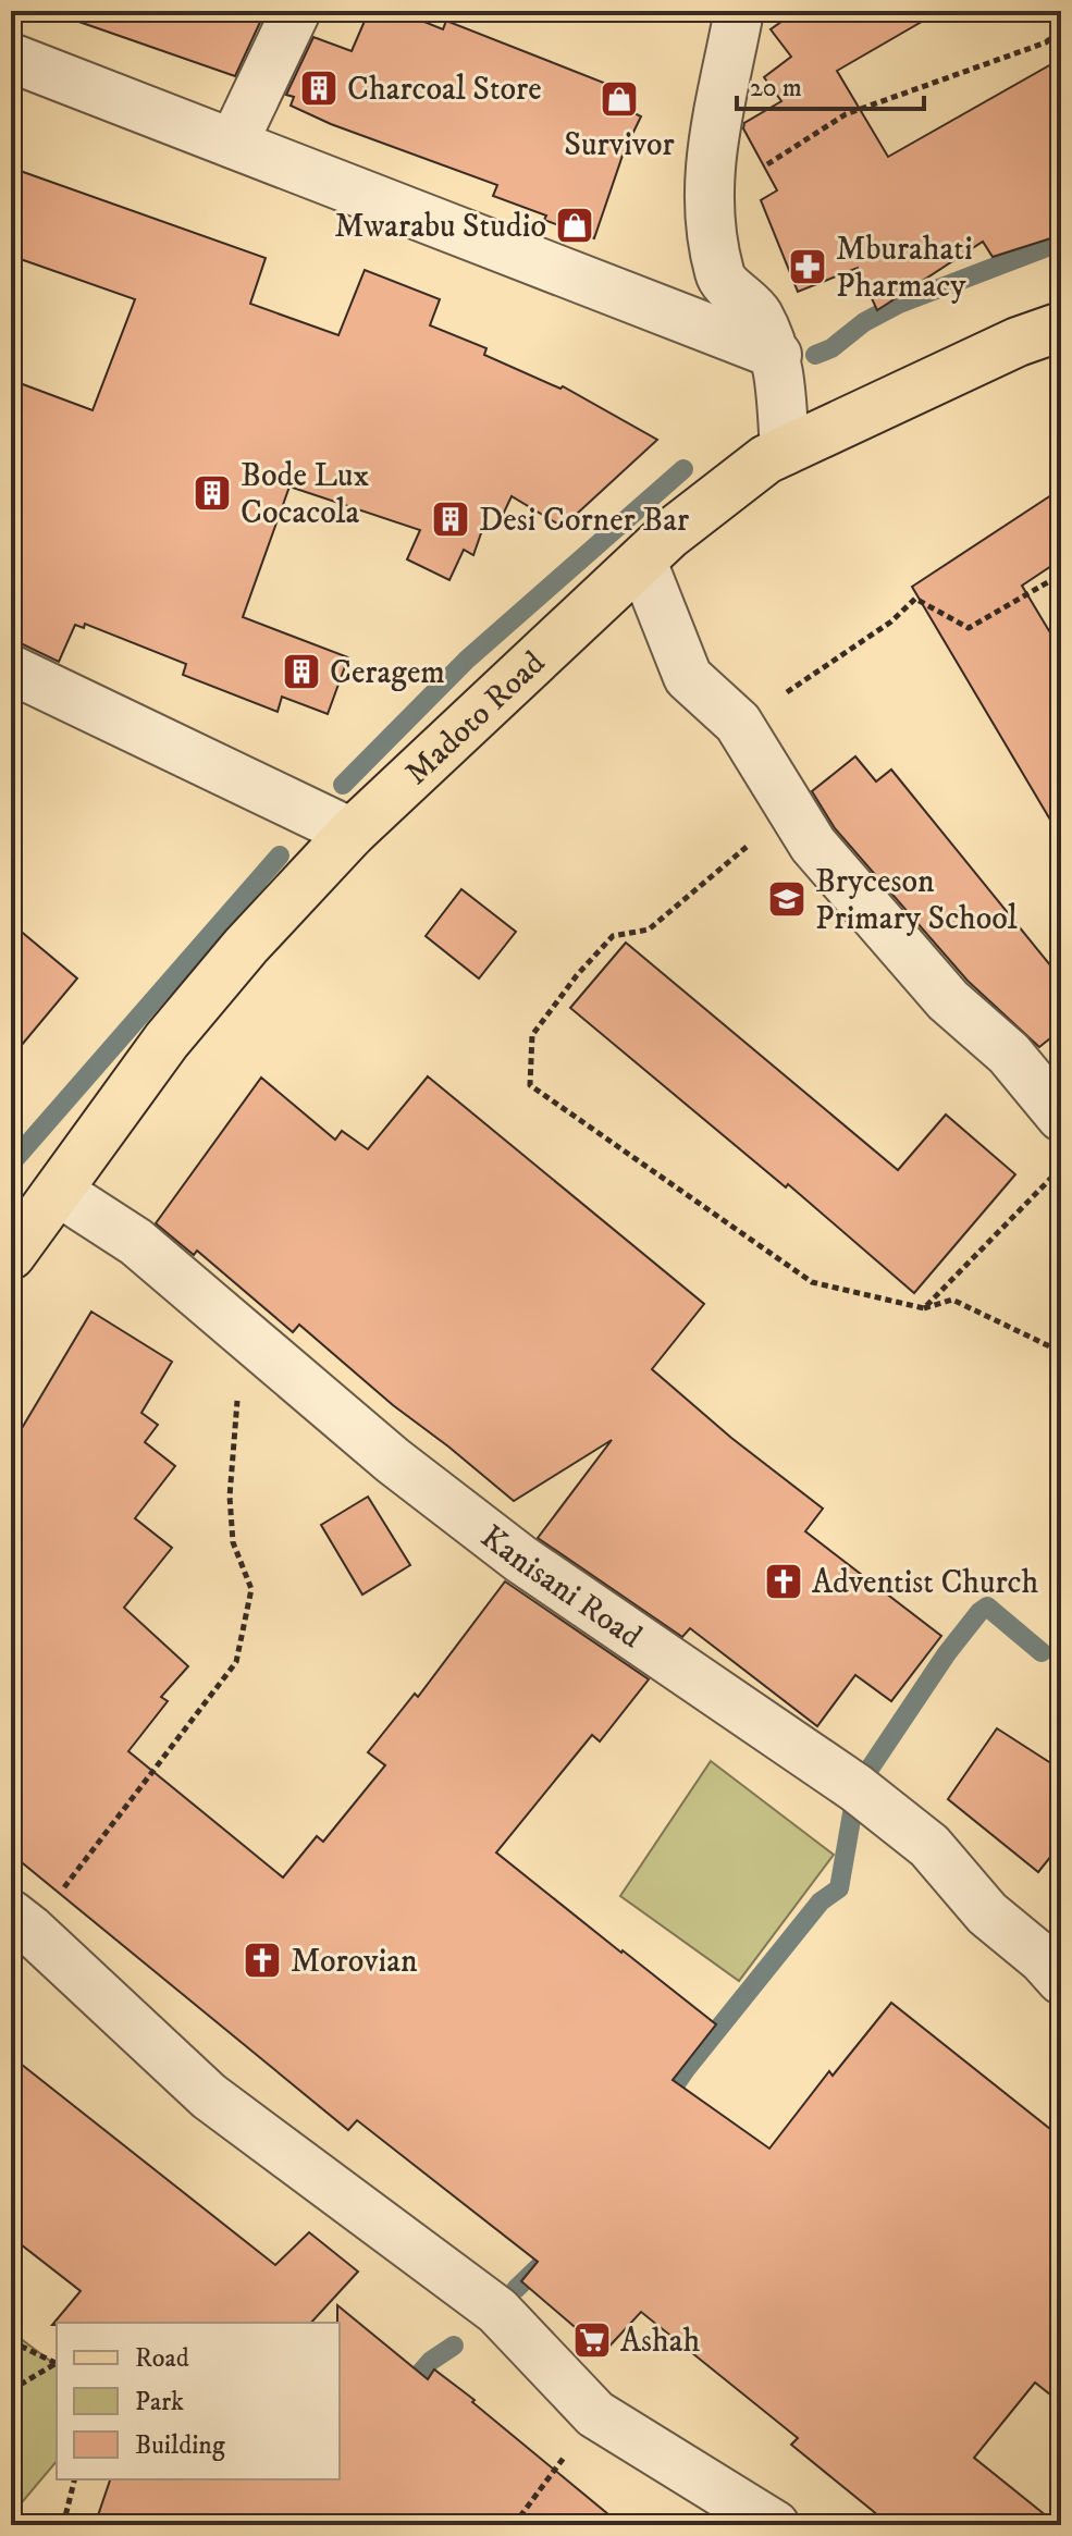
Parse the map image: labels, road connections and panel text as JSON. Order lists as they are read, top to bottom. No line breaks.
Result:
{"streets":{"main road":["Madoto Road"],"street":["Kanisani Road"]},"crossings":[["Madoto Road","Kanisani Road"]],"places":{"building":["Charcoal Store","Bode Lux Cocacola","Desi Corner Bar","Ceragem"],"shop":["Survivor","Mwarabu Studio"],"pharmacy":["Mburahati Pharmacy"],"school or university":["Bryceson Primary School"],"church":["Adventist Church","Morovian"],"supermarket":["Ashah"]},"legend":["Road","Park","Building"],"scale_bar":"20 m"}
